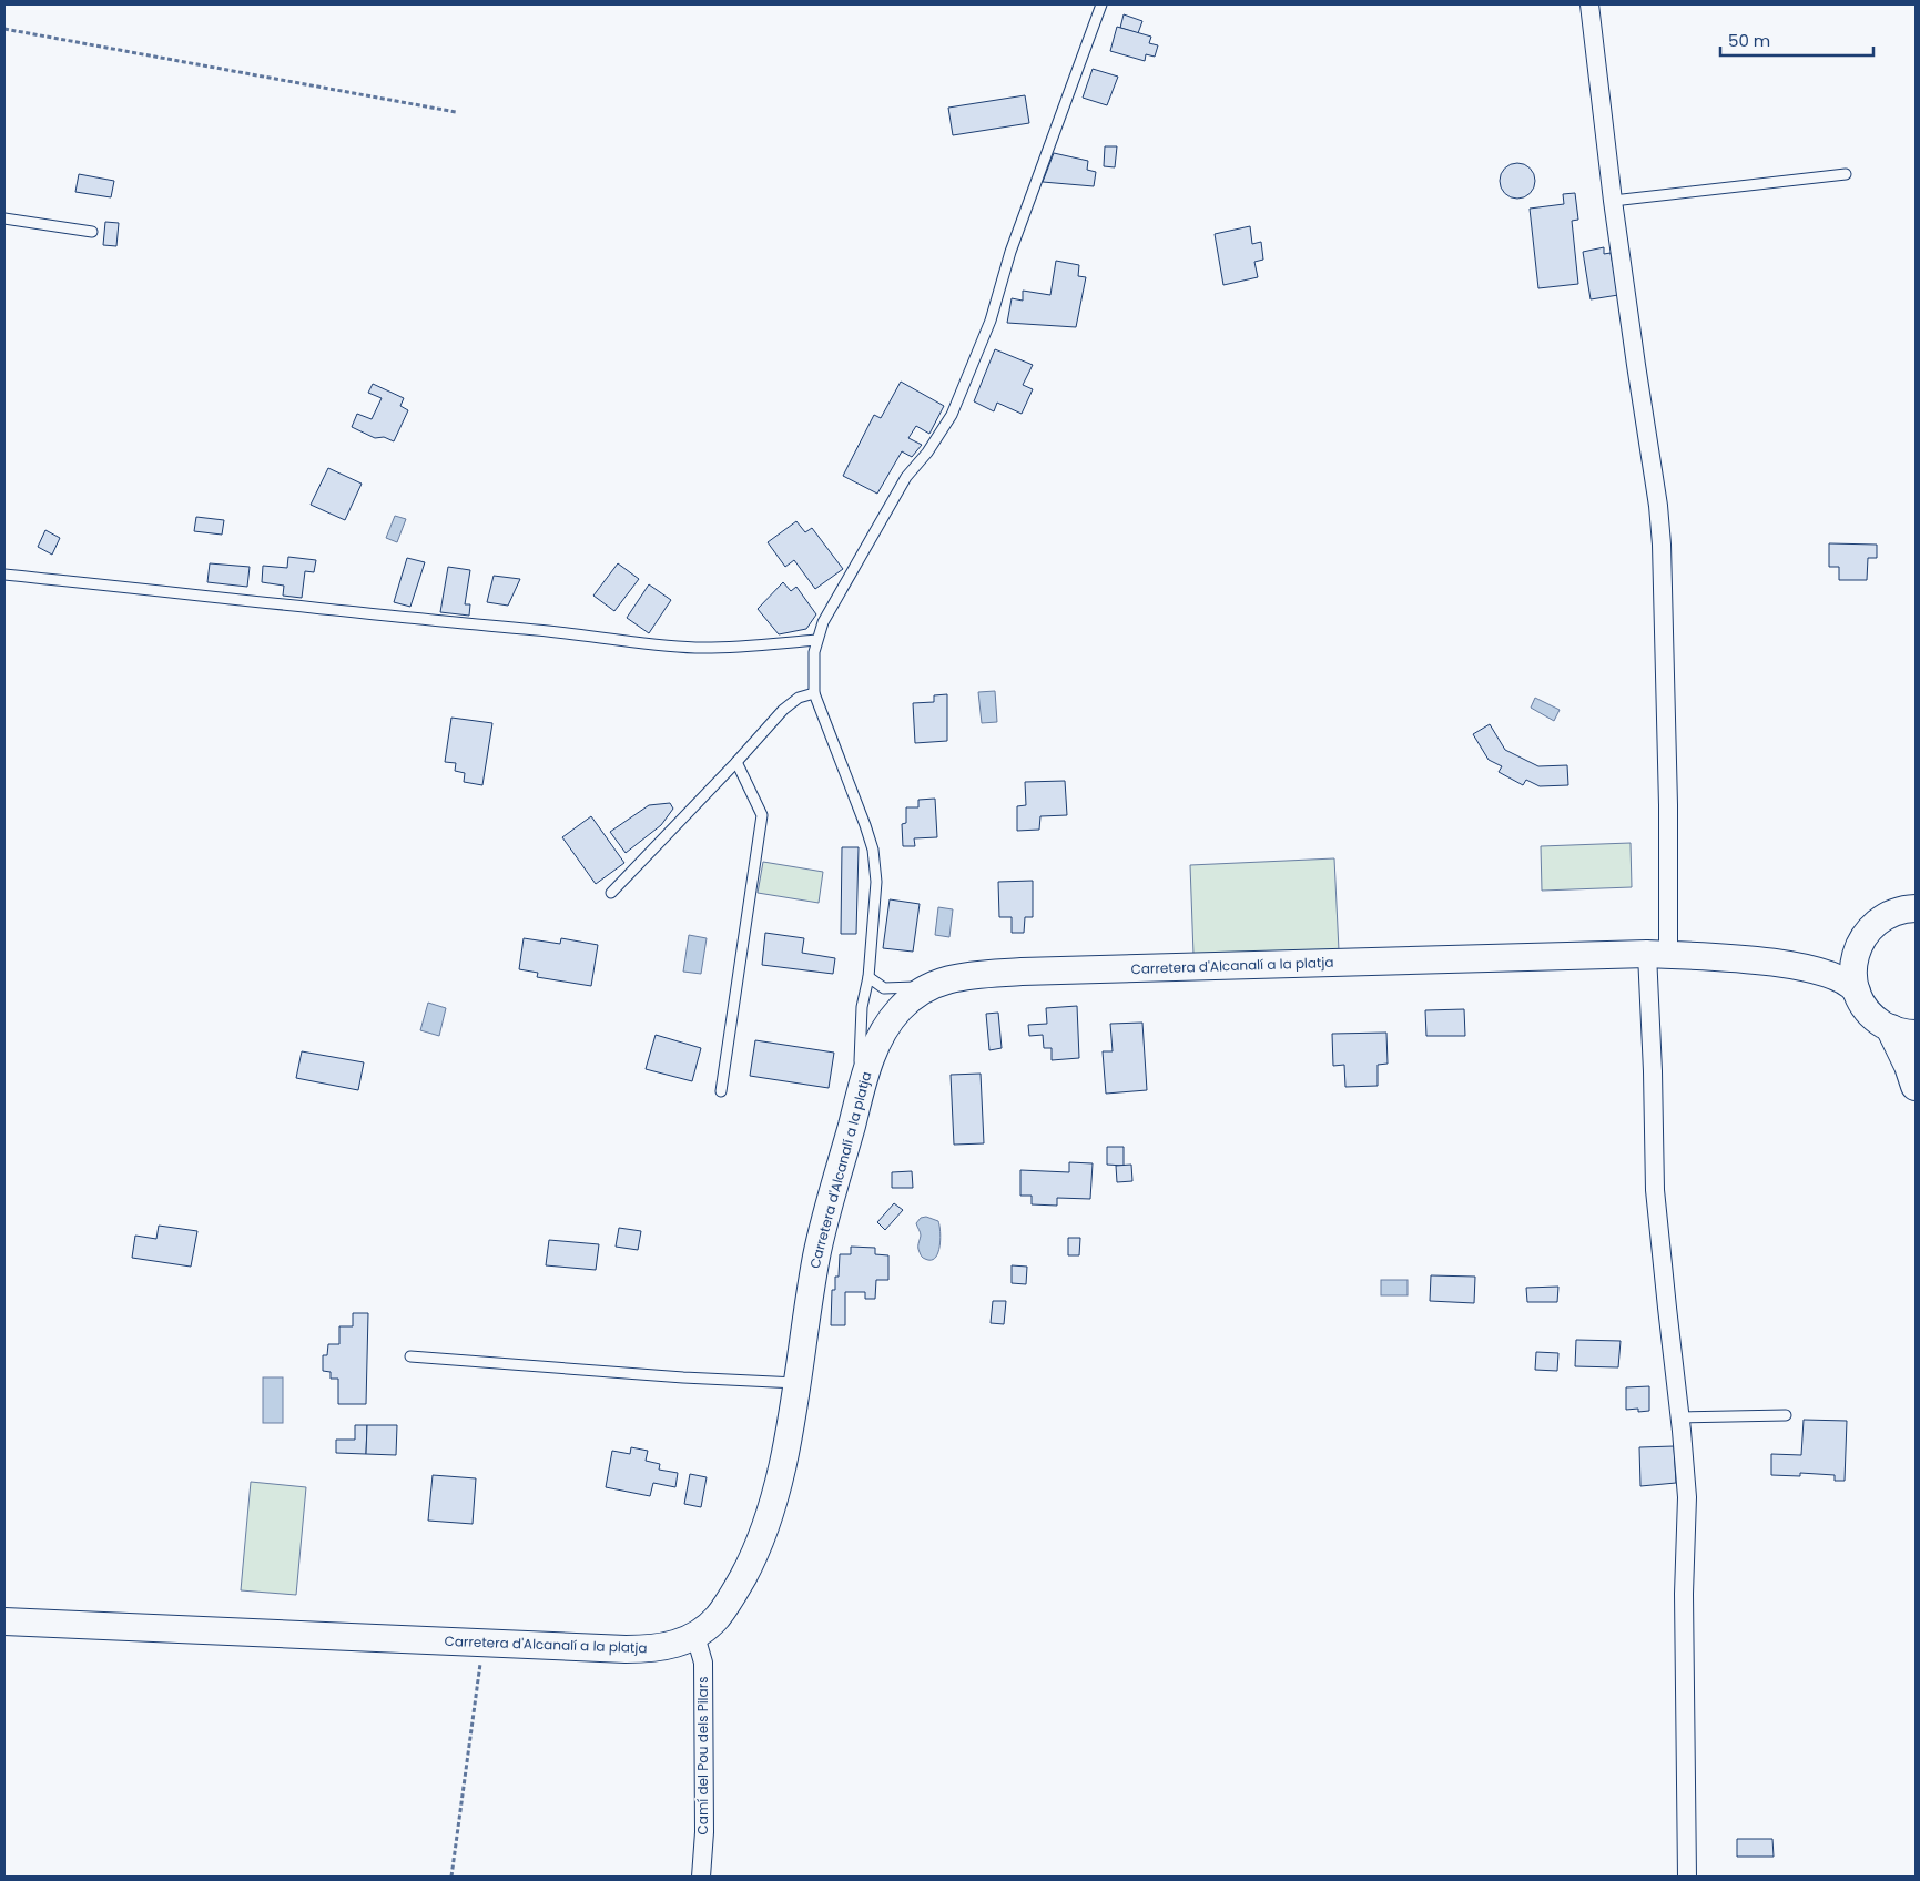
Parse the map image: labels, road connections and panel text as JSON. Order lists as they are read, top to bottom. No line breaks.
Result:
{"streets":{"main road":["Carretera d'Alcanalí a la platja"],"street":["Camí del Pou dels Pilars"]},"crossings":[["Carretera d'Alcanalí a la platja","Camí del Pou dels Pilars"]],"scale_bar":"50 m"}
